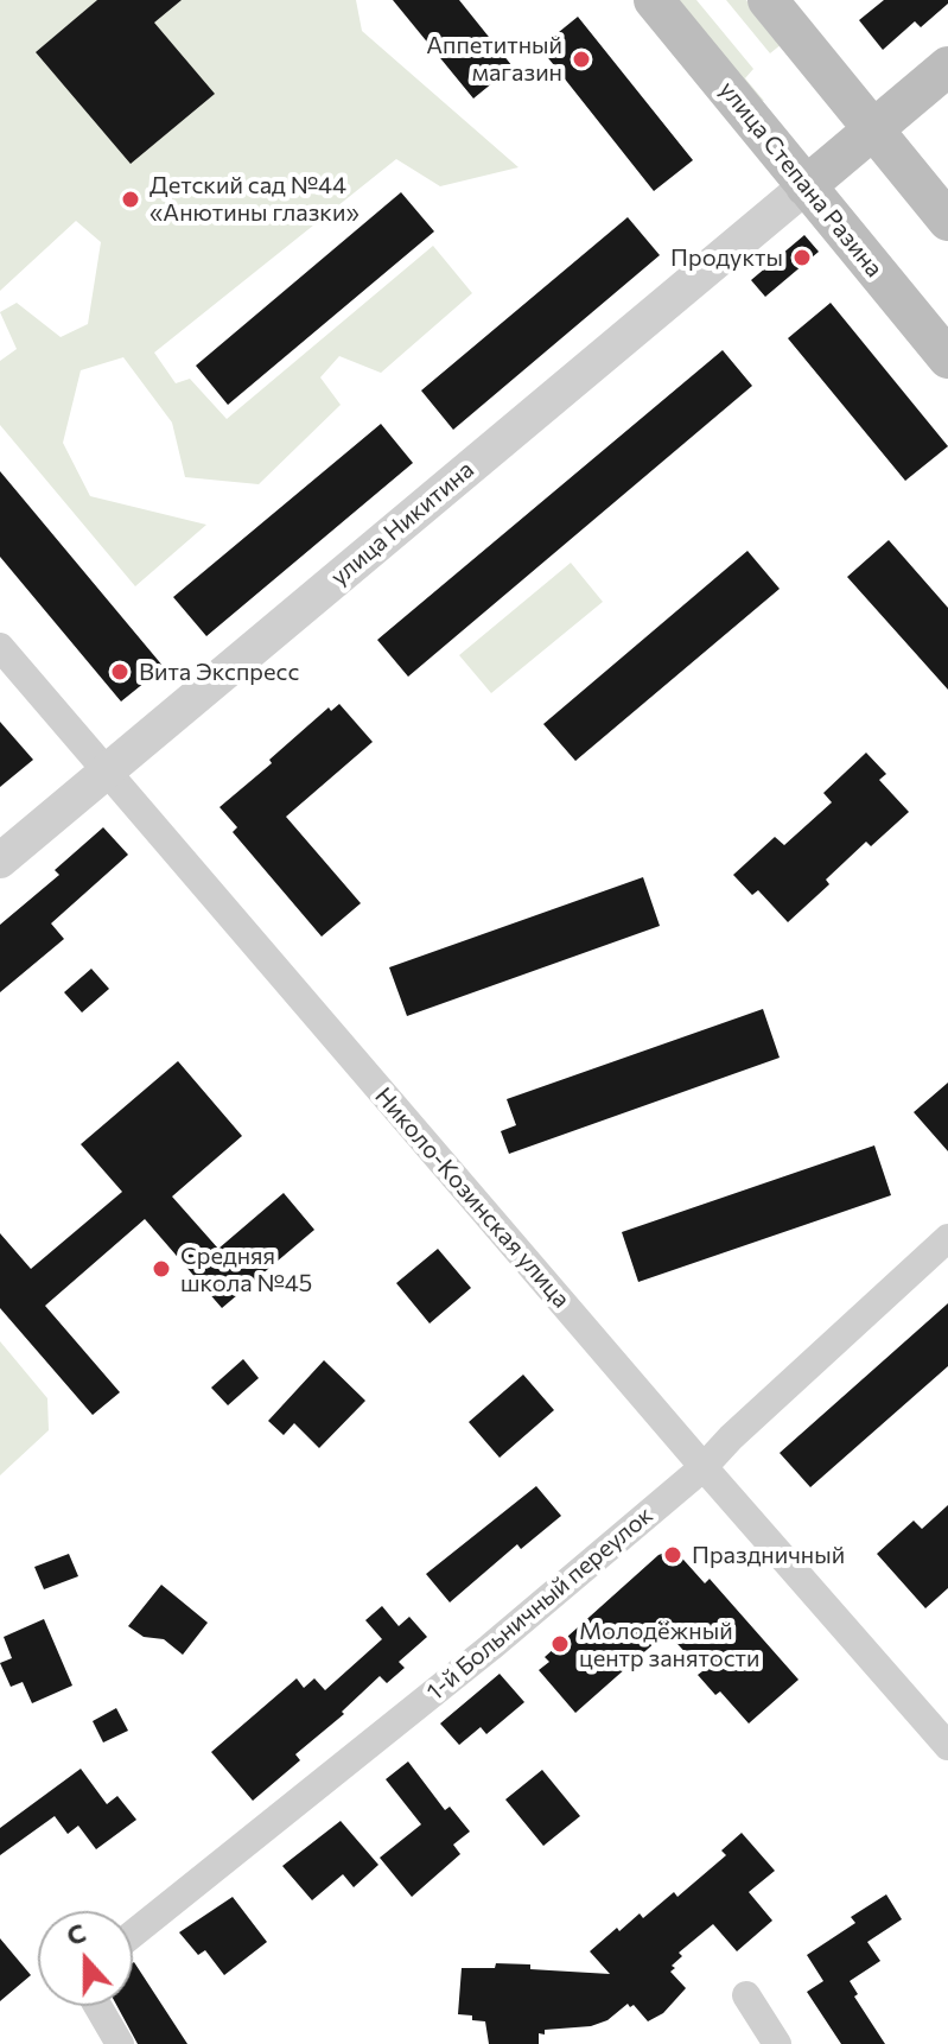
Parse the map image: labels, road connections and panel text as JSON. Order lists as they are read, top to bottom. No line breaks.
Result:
{"streets":{"main road":["улица Степана Разина"],"street":["улица Никитина","Николо-Козинская улица","1-й Больничный переулок"]},"crossings":[["улица Степана Разина","улица Никитина"],["улица Никитина","Николо-Козинская улица"],["Николо-Козинская улица","1-й Больничный переулок"]],"places":["Аппетитный магазин","Детский сад №44 «Анютины глазки»","Продукты","Вита Экспресс","Средняя школа №45","Праздничный","Молодёжный центр занятости"],"north":"top"}
